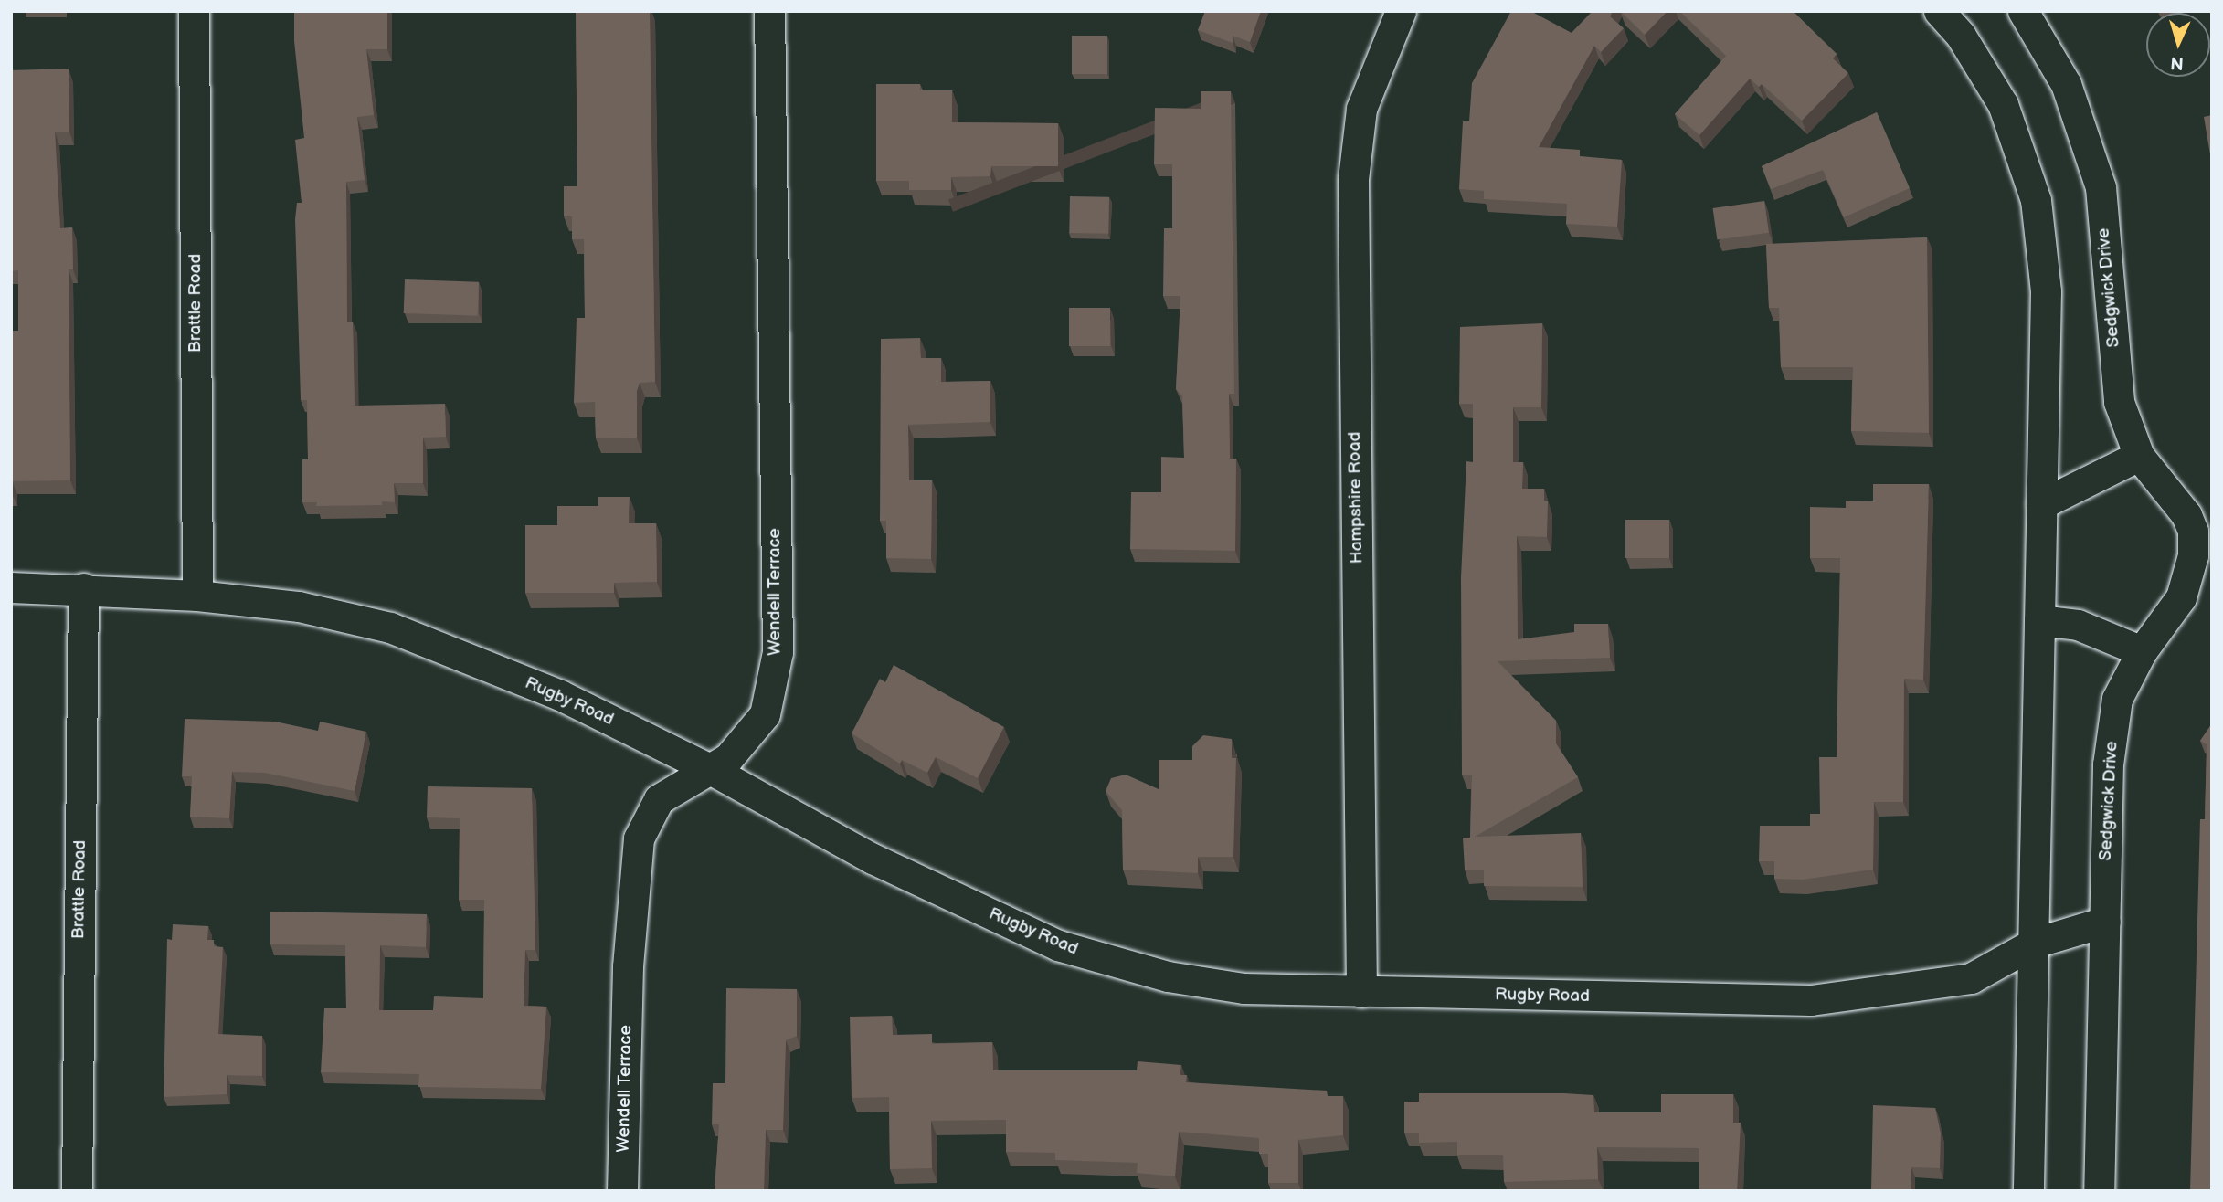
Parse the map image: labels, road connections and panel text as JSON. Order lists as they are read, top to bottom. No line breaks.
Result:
{"streets":{"street":["Sedgwick Drive","Brattle Road","Hampshire Road","Wendell Terrace","Rugby Road"]},"crossings":[["Sedgwick Drive","Rugby Road"],["Brattle Road","Rugby Road"],["Hampshire Road","Rugby Road"],["Wendell Terrace","Rugby Road"]],"north":"bottom"}
